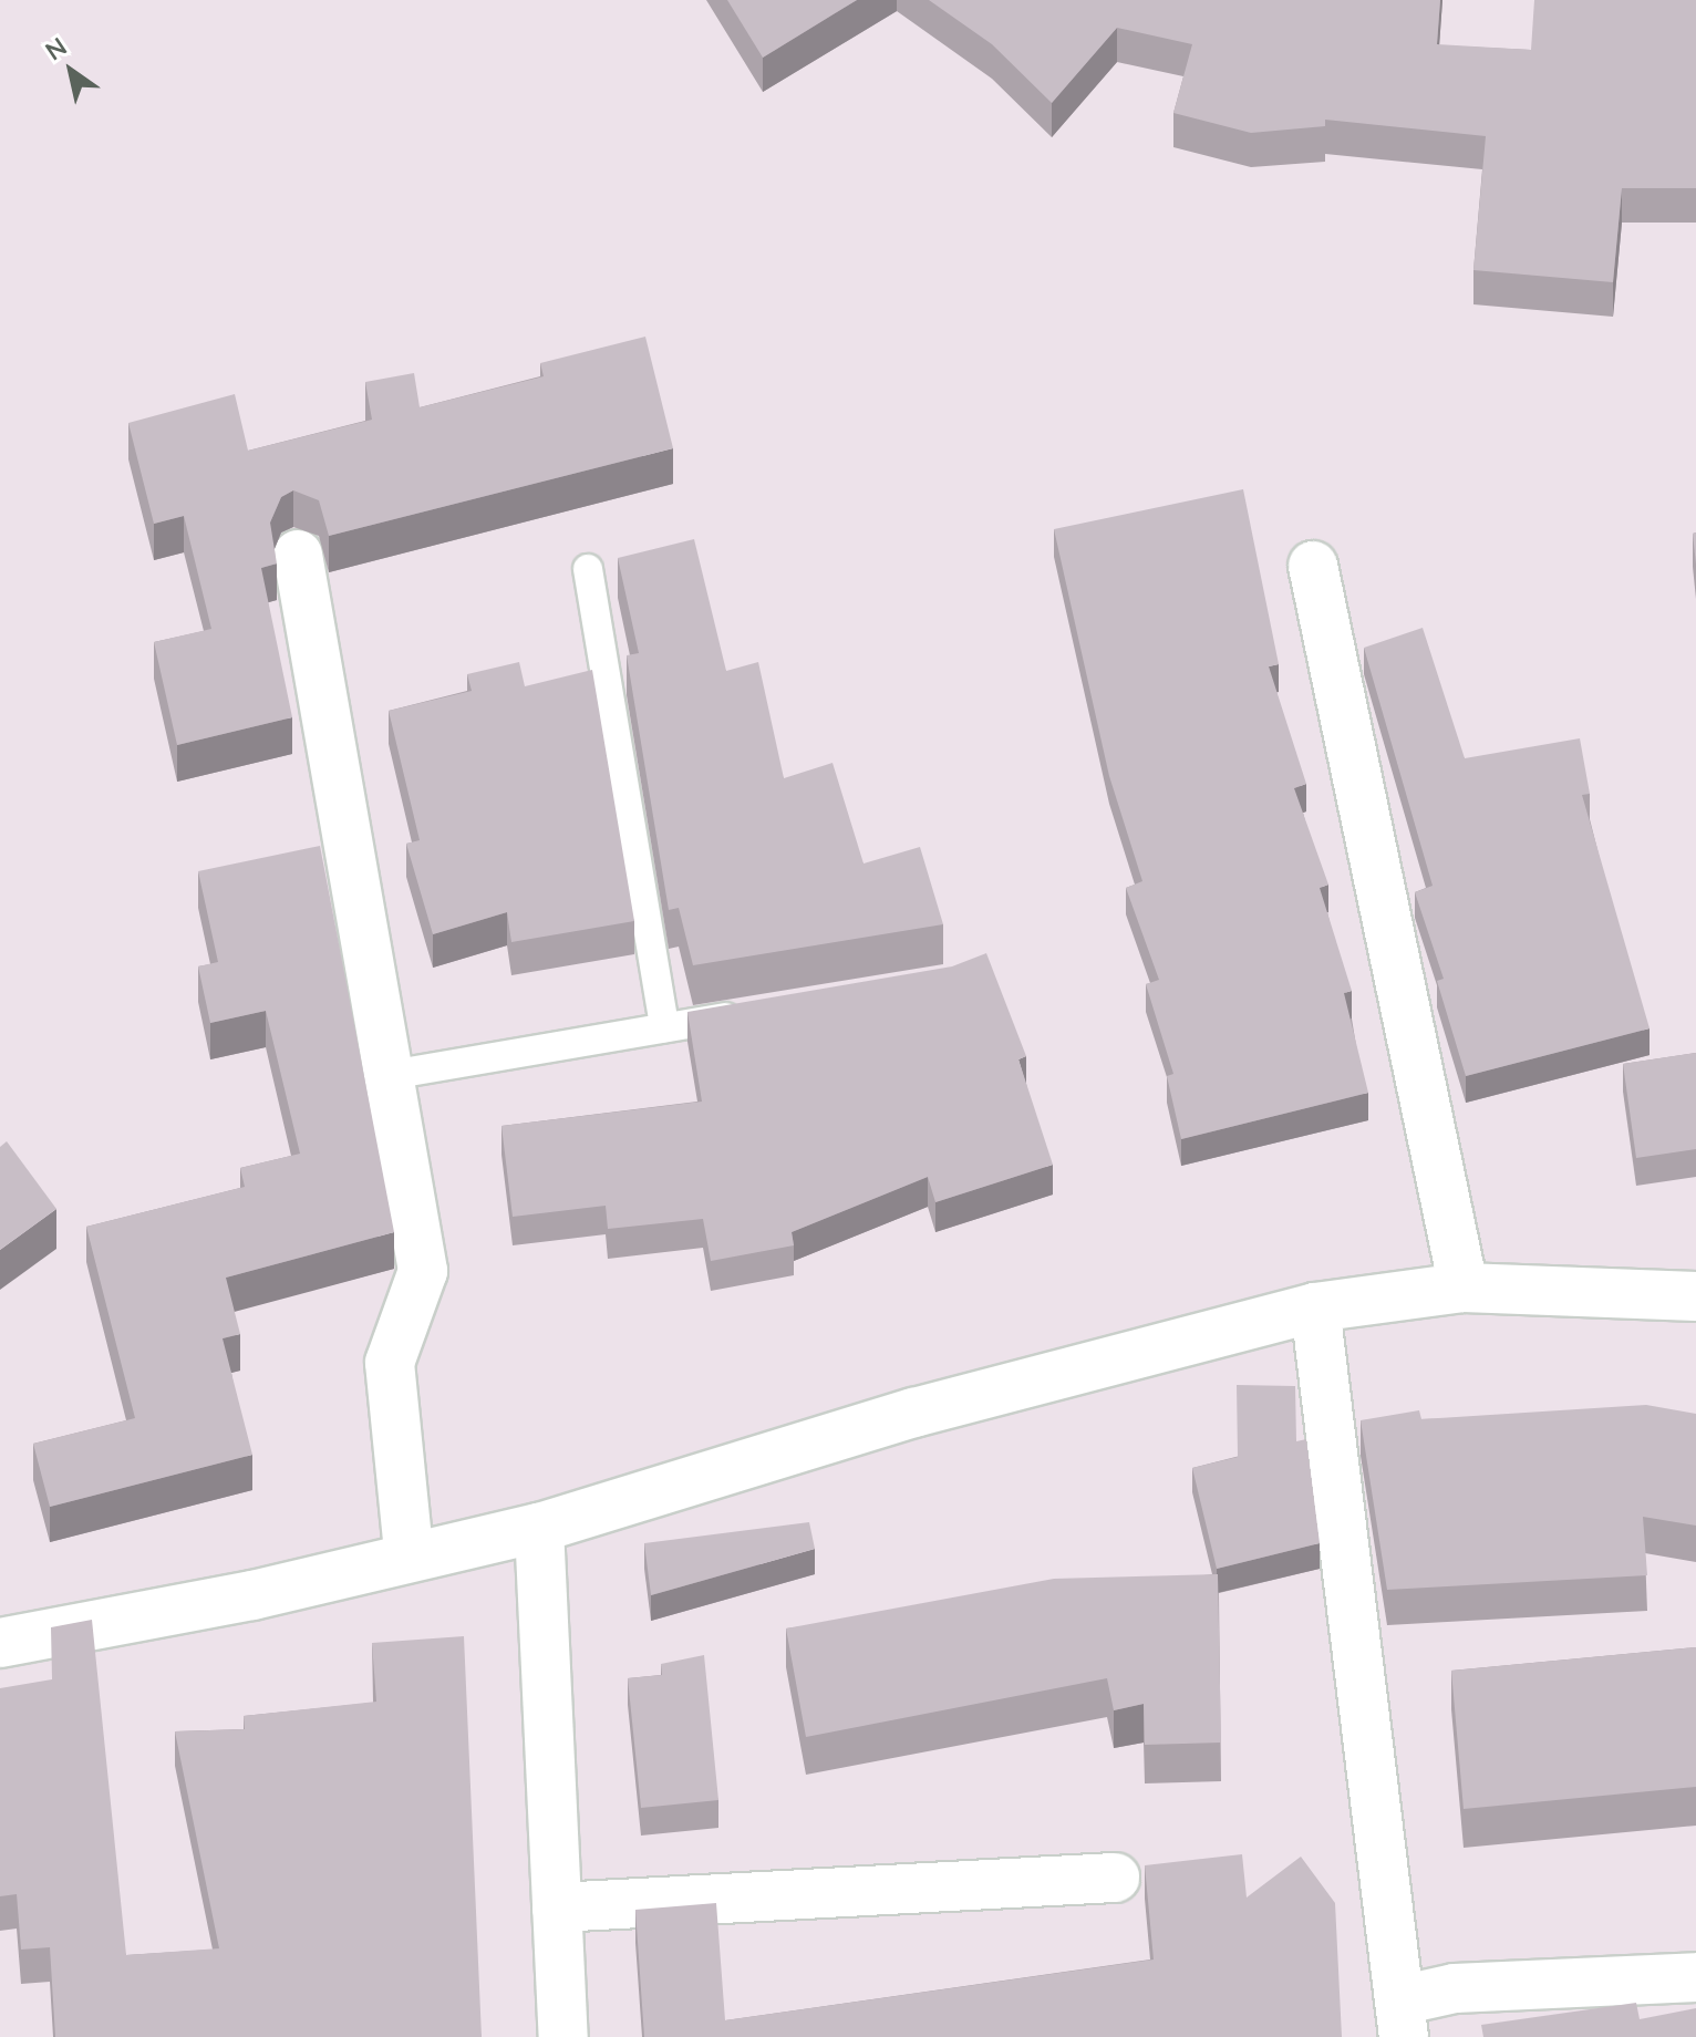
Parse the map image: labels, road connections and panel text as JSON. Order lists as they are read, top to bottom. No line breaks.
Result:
{"north":"top left"}
